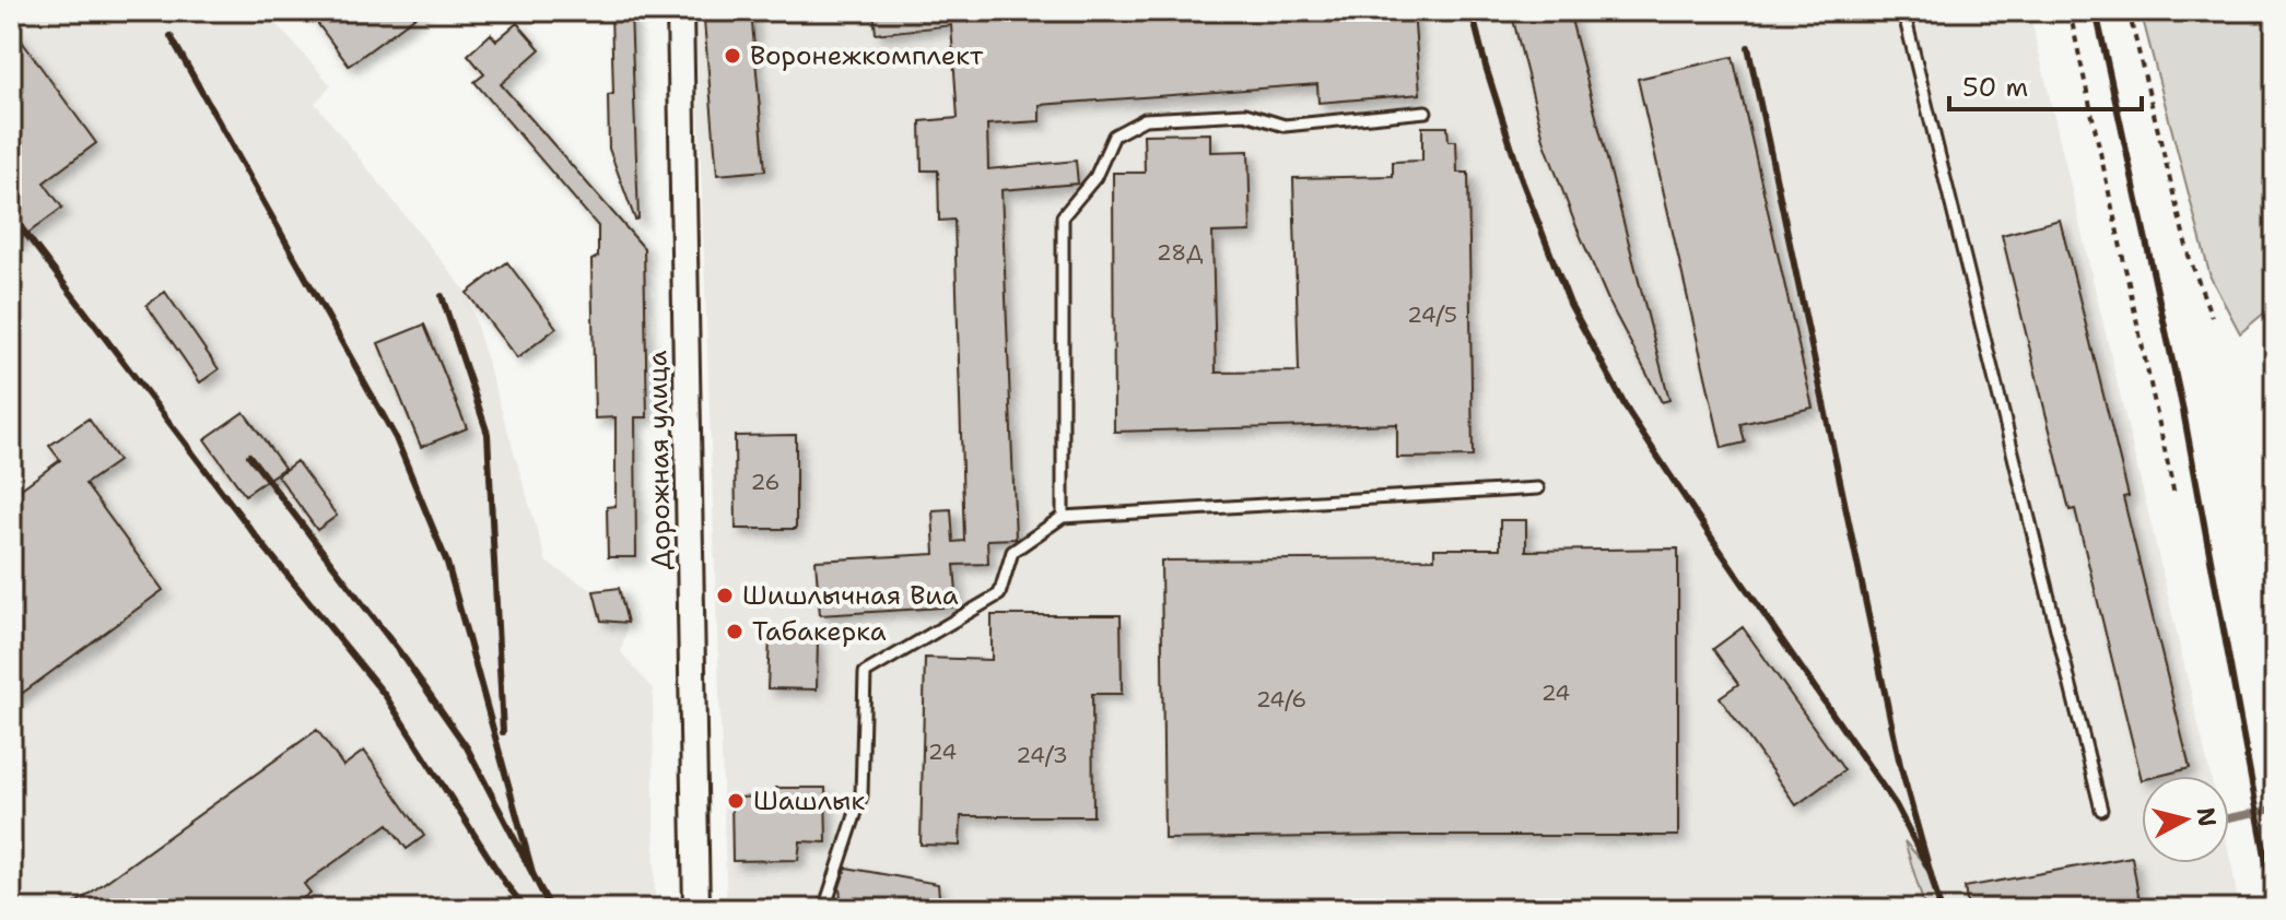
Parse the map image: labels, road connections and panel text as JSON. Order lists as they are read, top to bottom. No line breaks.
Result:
{"streets":{"street":["Дорожная улица"]},"places":["Воронежкомплект","Шишлычная Виа","Табакерка","Шашлык"],"house_numbers":["28Д","24/5","26","24","24/6","24","24/3"],"scale_bar":"50 m","north":"right"}
